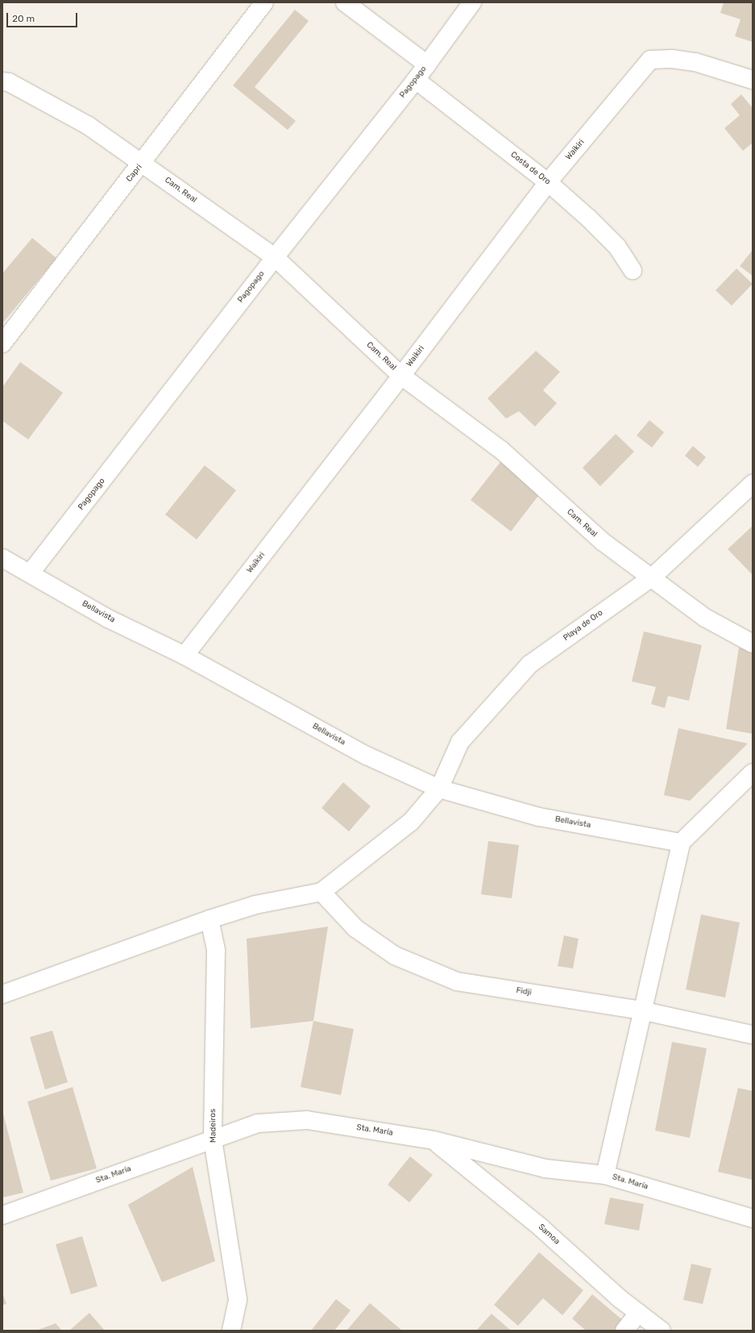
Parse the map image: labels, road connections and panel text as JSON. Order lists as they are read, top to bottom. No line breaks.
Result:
{"streets":{"street":["Pagopago","Waikiri","Costa de Oro","Capri","Cam. Real","Bellavista","Playa de Oro","Fidji","Madeiros","Sta. María","Samoa"]},"crossings":[["Pagopago","Costa de Oro"],["Pagopago","Cam. Real"],["Pagopago","Bellavista"],["Waikiri","Costa de Oro"],["Waikiri","Cam. Real"],["Waikiri","Bellavista"],["Capri","Cam. Real"],["Cam. Real","Playa de Oro"],["Bellavista","Playa de Oro"],["Playa de Oro","Fidji"],["Madeiros","Sta. María"],["Sta. María","Samoa"]],"scale_bar":"20 m"}
